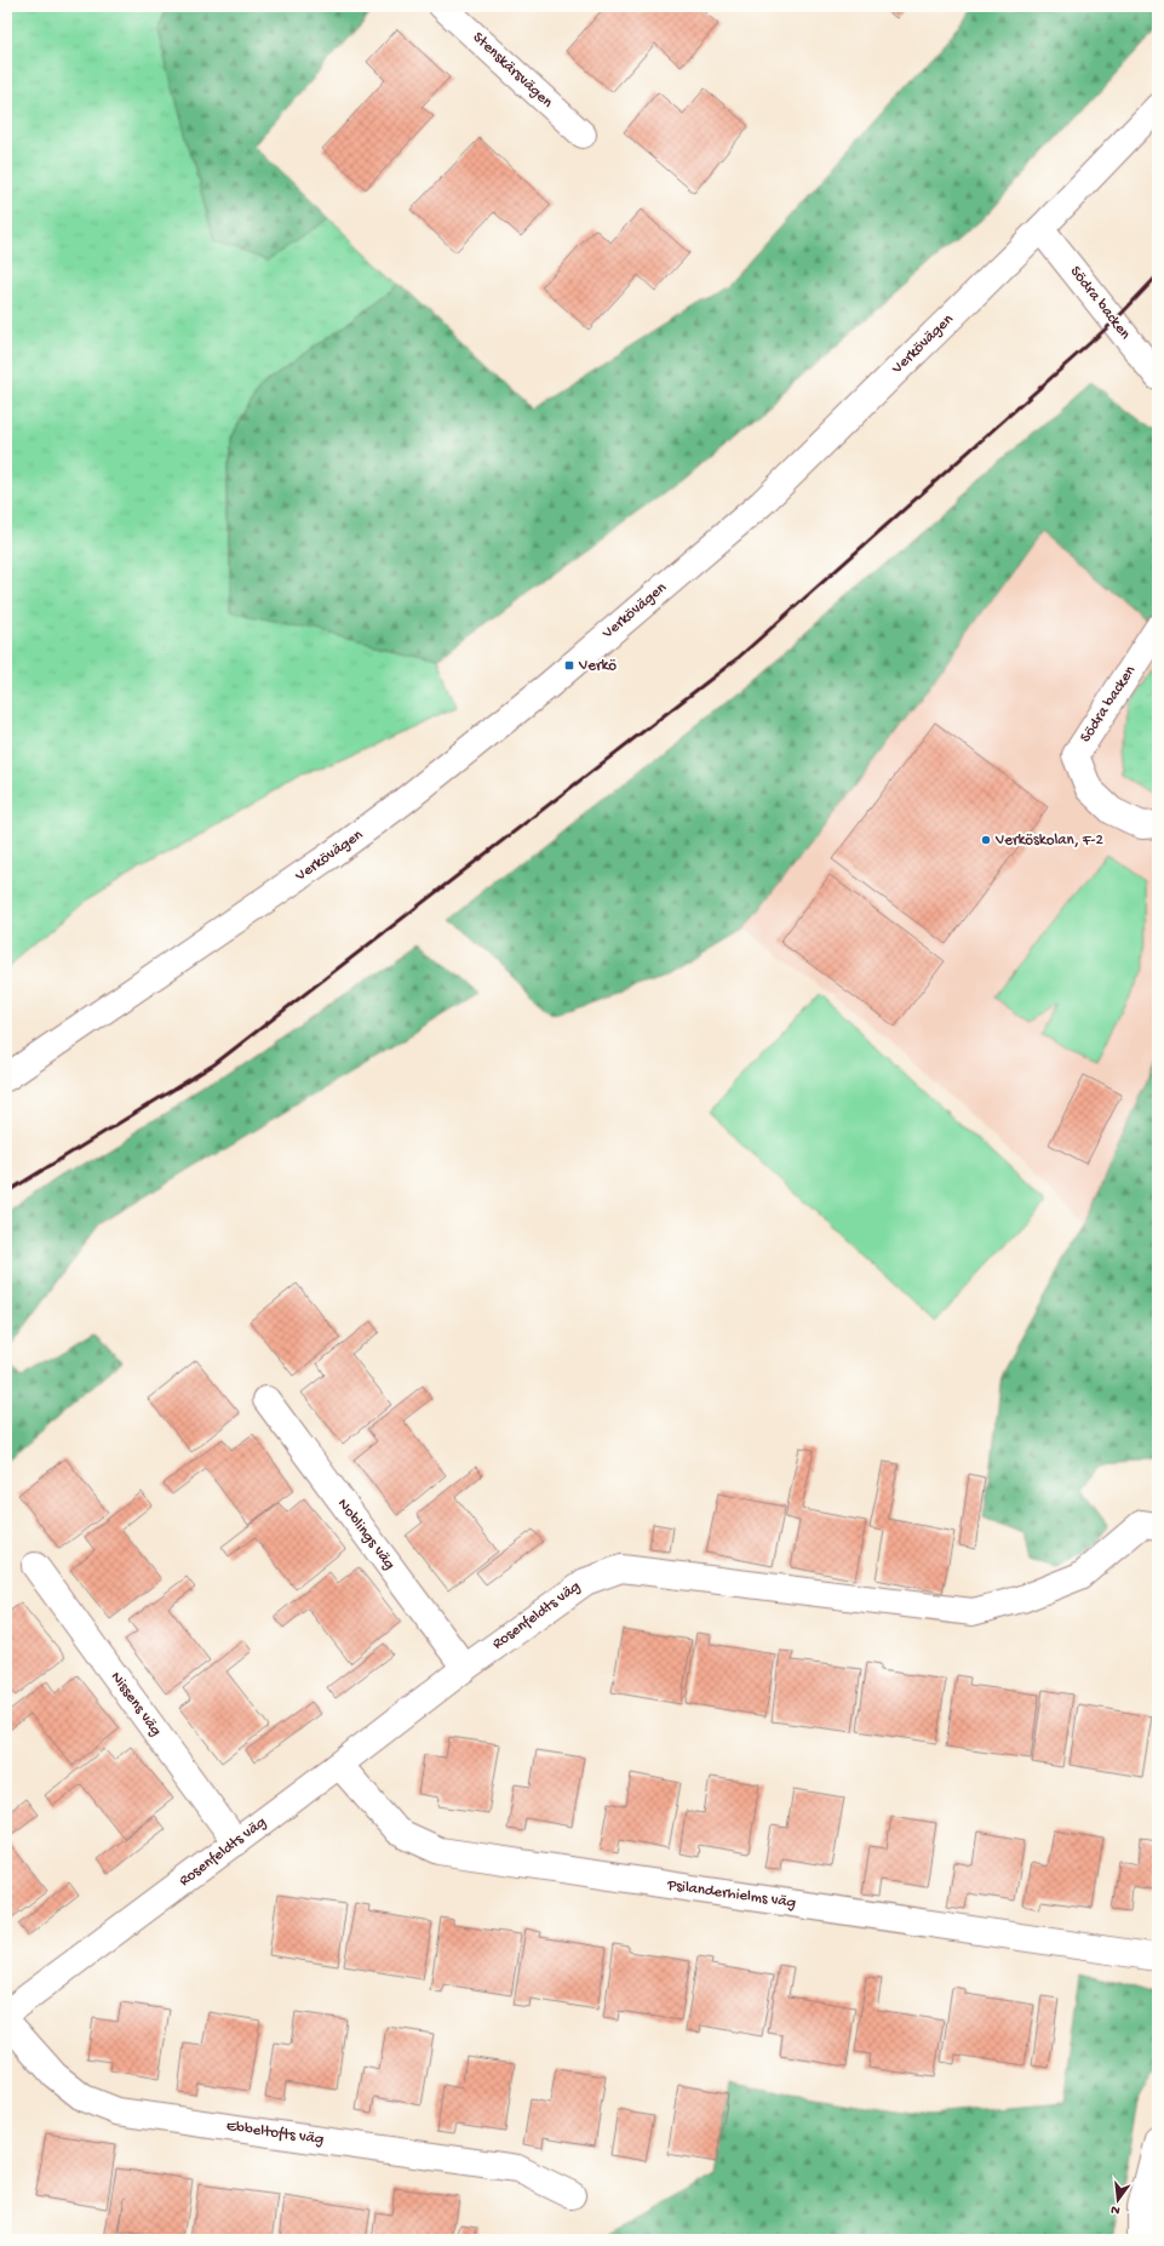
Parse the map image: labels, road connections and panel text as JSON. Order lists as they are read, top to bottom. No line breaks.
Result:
{"streets":{"street":["Stenskärsvägen","Södra backen","Verkövägen","Noblings väg","Rosenfeldts väg","Nissens väg","Psilanderhielms väg","Ebbeltofts väg"]},"crossings":[["Södra backen","Verkövägen"],["Noblings väg","Rosenfeldts väg"],["Rosenfeldts väg","Nissens väg"],["Rosenfeldts väg","Psilanderhielms väg"]],"places":{"transit":["Verkö"],"other":["Verköskolan, F-2"]},"north":"bottom"}
